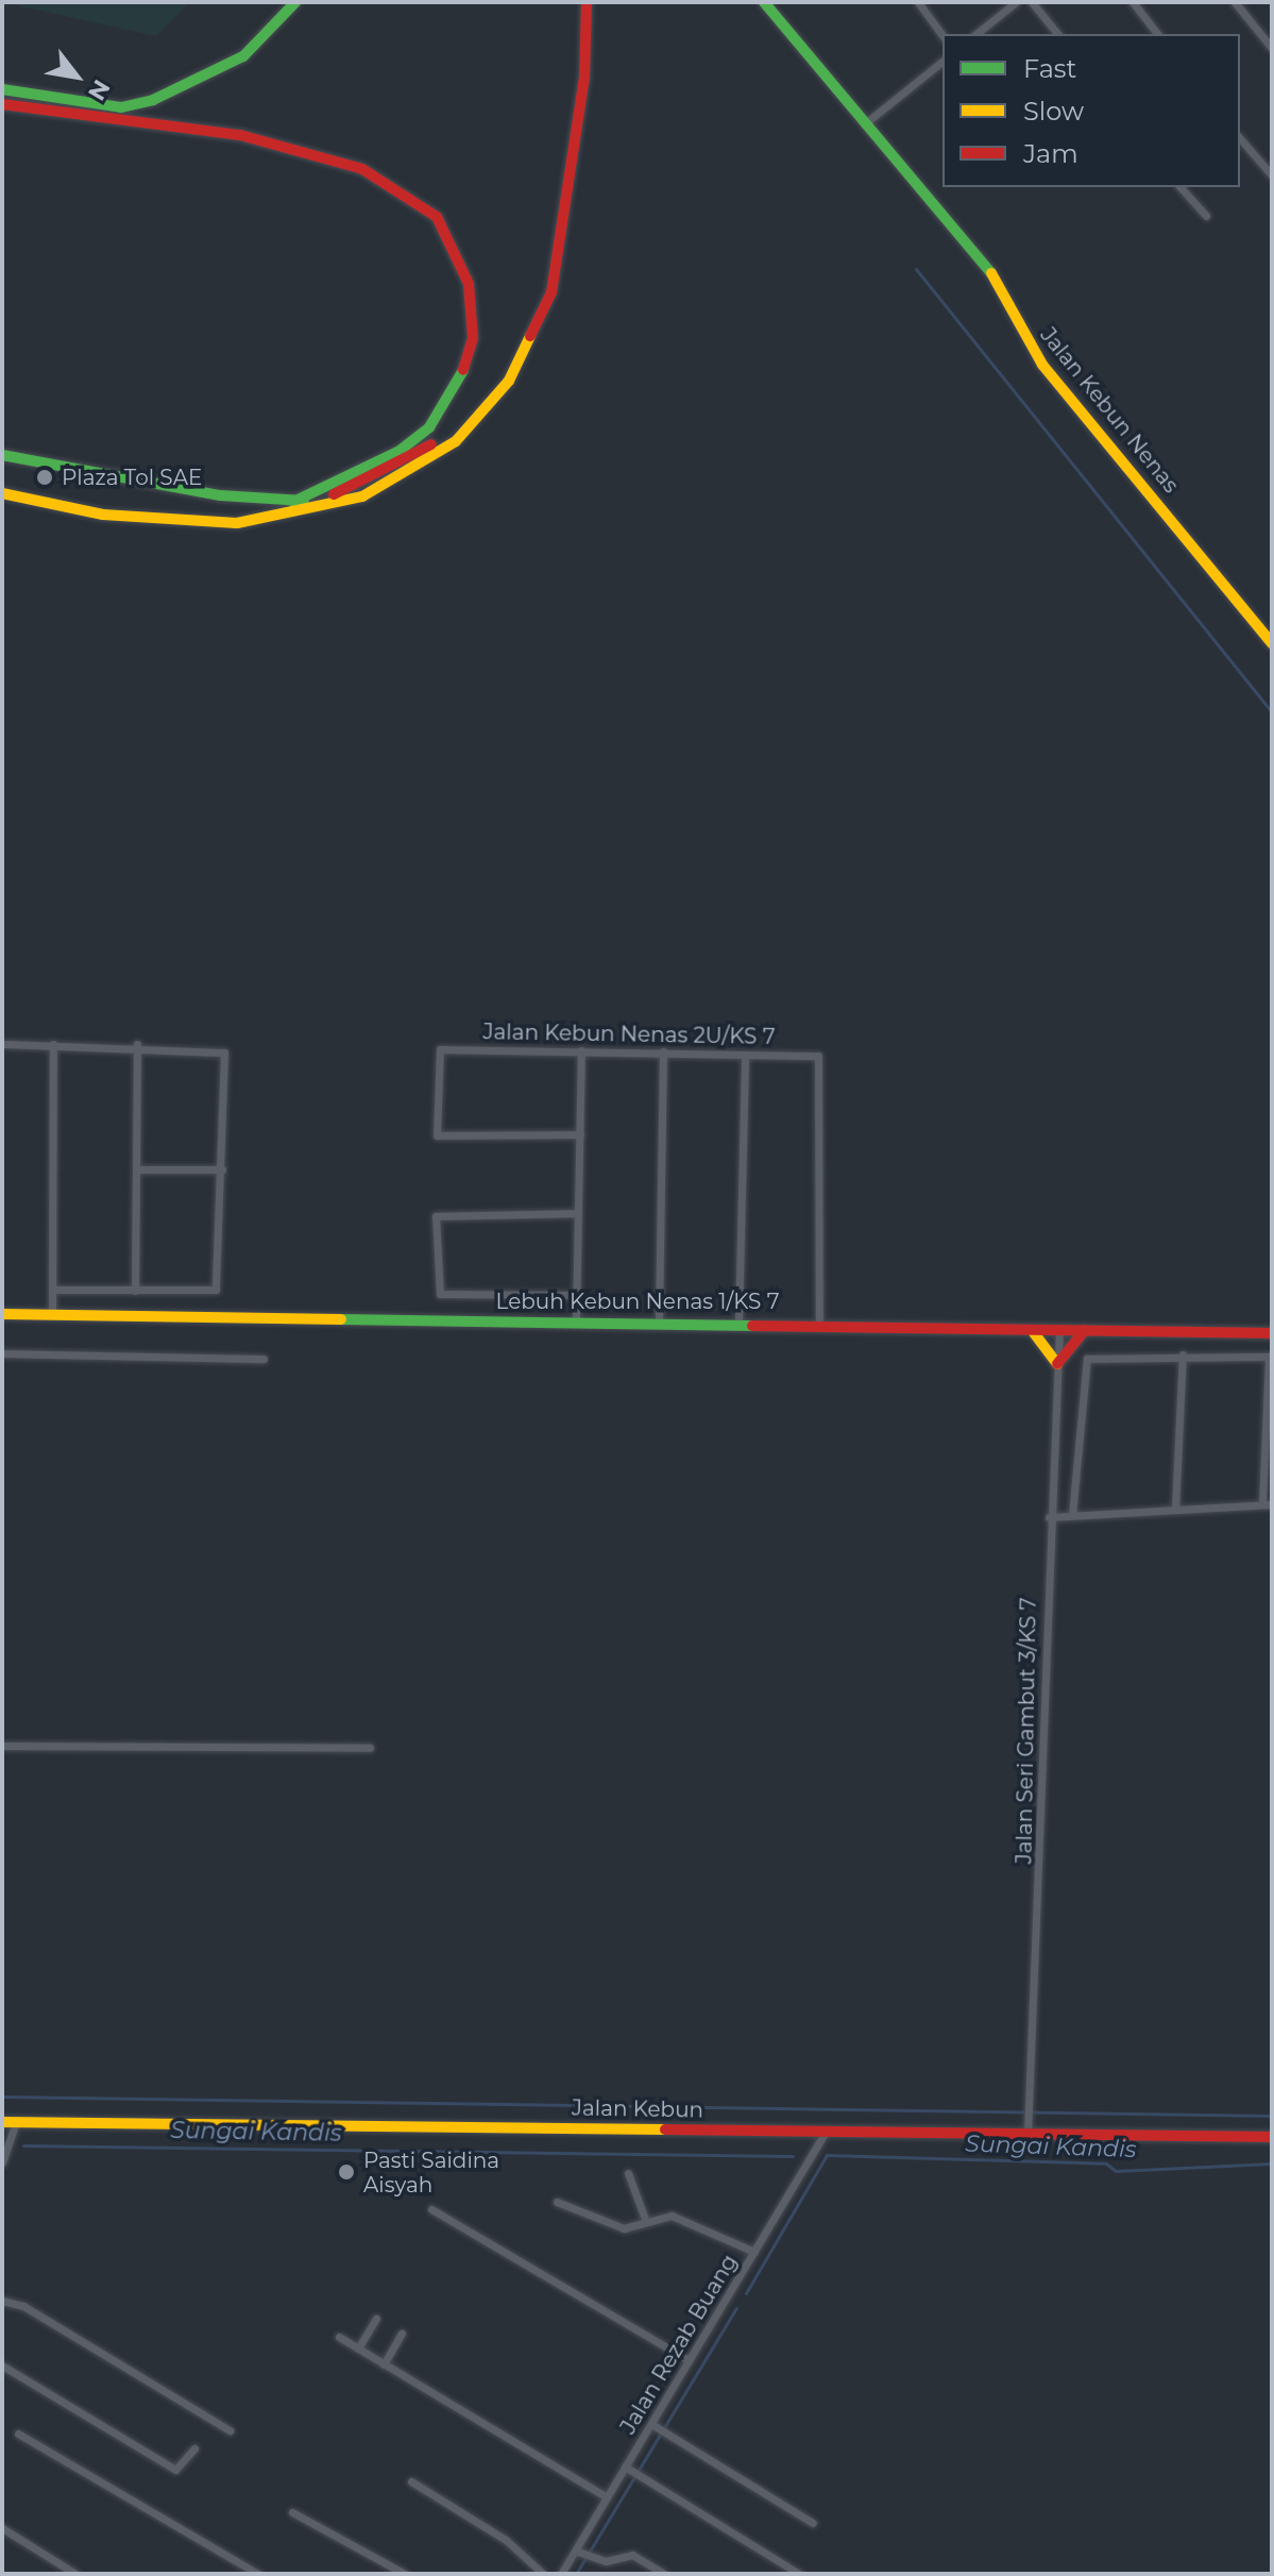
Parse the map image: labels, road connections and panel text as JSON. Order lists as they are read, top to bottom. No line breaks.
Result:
{"streets":{"main road":["Jalan Kebun Nenas","Lebuh Kebun Nenas 1/KS 7","Jalan Kebun"],"street":["Jalan Kebun Nenas 2U/KS 7","Jalan Seri Gambut 3/KS 7","Jalan Rezab Buang"]},"crossings":[["Jalan Kebun Nenas 2U/KS 7","Lebuh Kebun Nenas 1/KS 7"],["Lebuh Kebun Nenas 1/KS 7","Jalan Seri Gambut 3/KS 7"],["Jalan Seri Gambut 3/KS 7","Jalan Kebun"],["Jalan Kebun","Jalan Rezab Buang"]],"water":["Sungai Kandis"],"places":["Plaza Tol SAE","Pasti Saidina Aisyah"],"legend":["Fast","Slow","Jam"],"north":"bottom right"}
